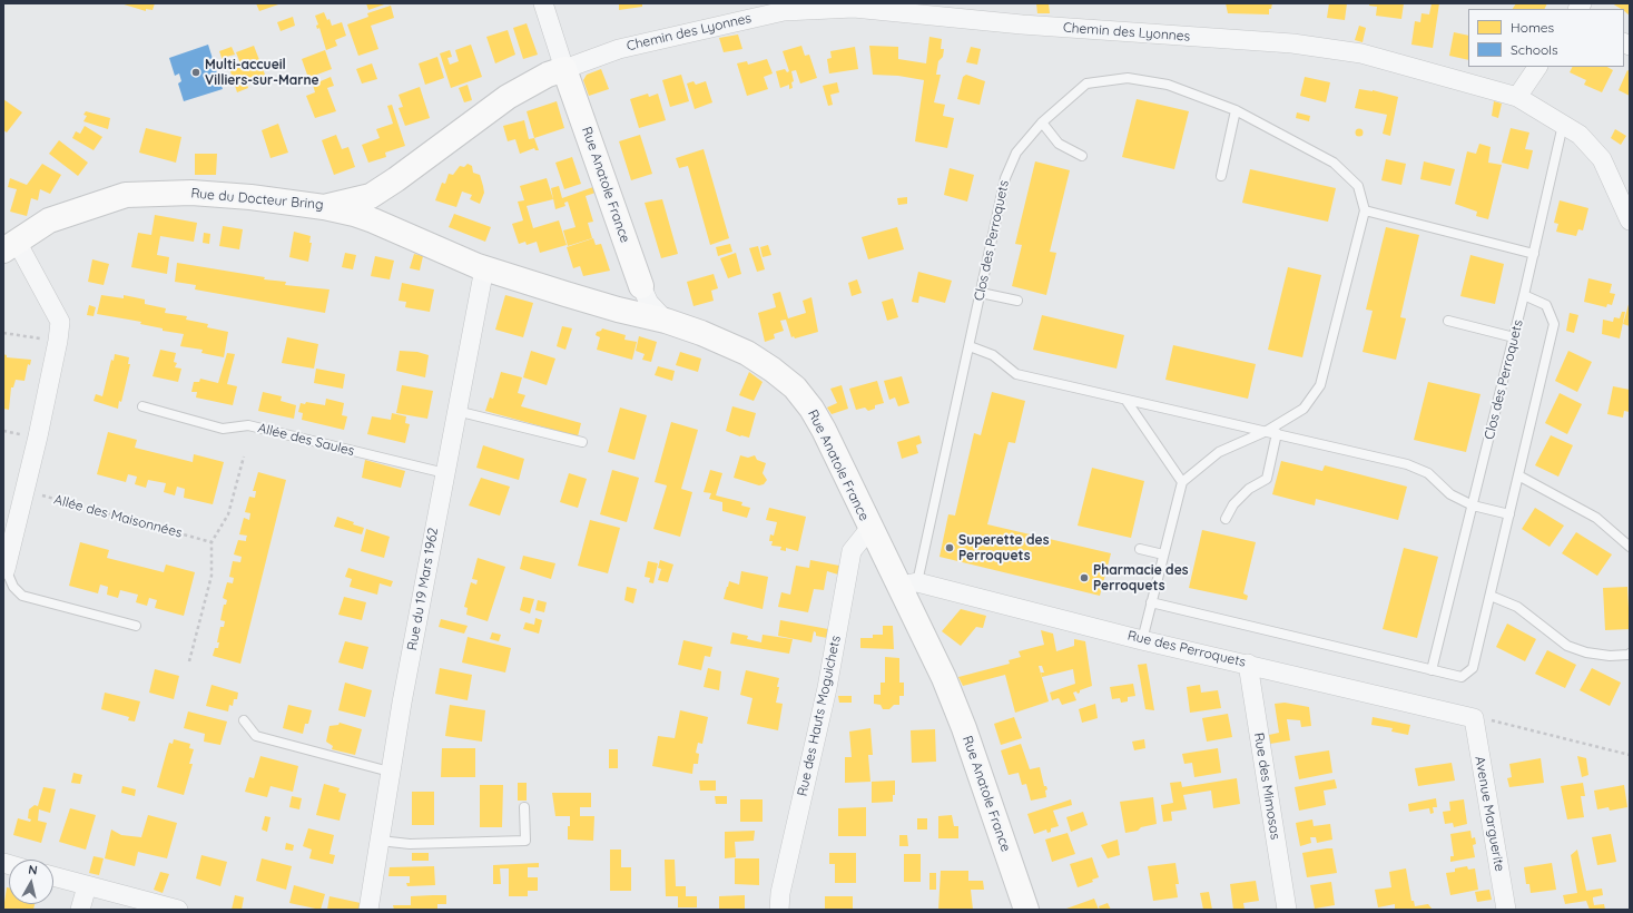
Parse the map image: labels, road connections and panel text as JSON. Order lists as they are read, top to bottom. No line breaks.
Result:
{"streets":{"street":["Chemin des Lyonnes","Rue Anatole France","Rue du Docteur Bring","Rue du 19 Mars 1962","Rue des Perroquets","Rue des Hauts Moguichets","Rue des Mimosas","Avenue Marguerite"],"lane":["Clos des Perroquets","Allée des Saules"],"path":["Allée des Maisonnées"]},"crossings":[["Chemin des Lyonnes","Rue Anatole France"],["Chemin des Lyonnes","Rue du Docteur Bring"],["Chemin des Lyonnes","Clos des Perroquets"],["Rue Anatole France","Rue du Docteur Bring"],["Rue Anatole France","Clos des Perroquets"],["Rue Anatole France","Rue des Perroquets"],["Rue Anatole France","Rue des Hauts Moguichets"],["Clos des Perroquets","Rue des Perroquets"],["Allée des Saules","Rue du 19 Mars 1962"],["Rue des Perroquets","Rue des Mimosas"],["Rue des Perroquets","Avenue Marguerite"]],"places":["Multi-accueil Villiers-sur-Marne","Superette des Perroquets","Pharmacie des Perroquets"],"legend":["Homes","Schools"],"north":"top"}
